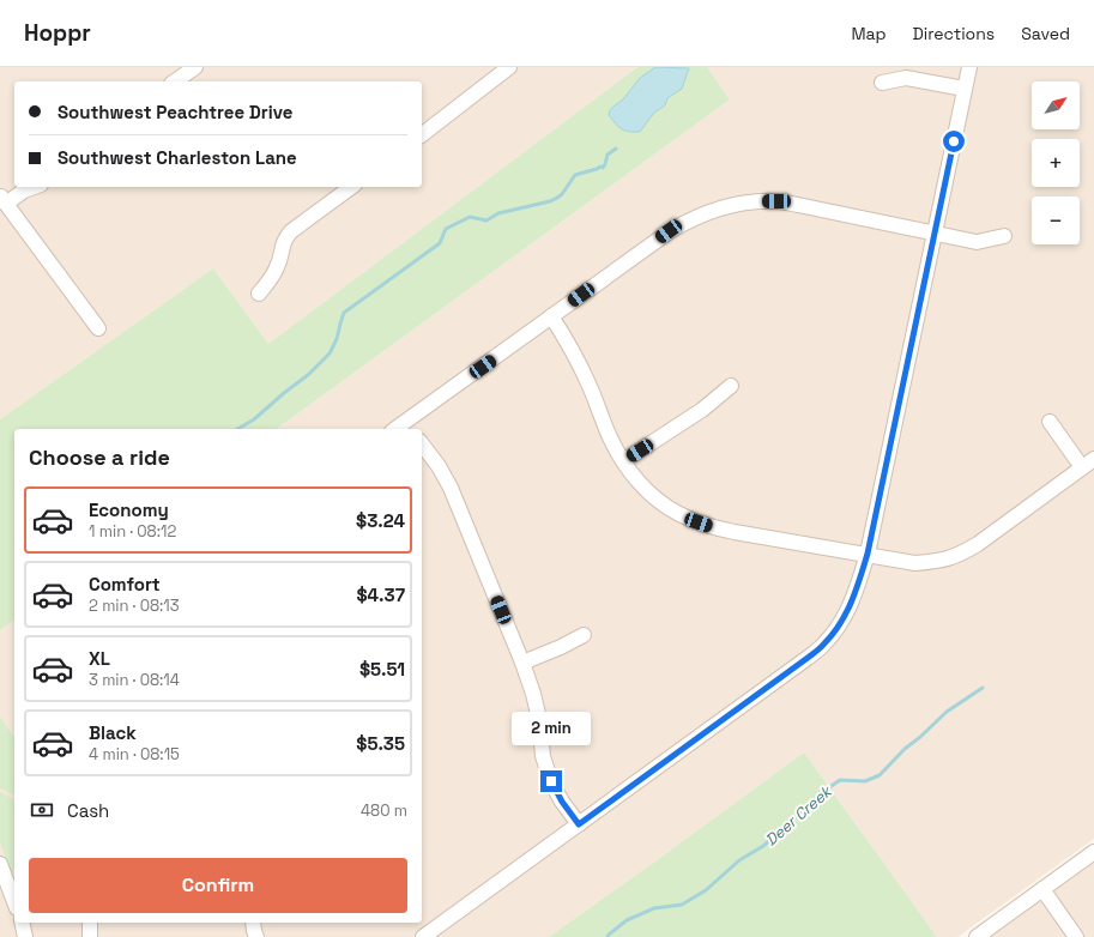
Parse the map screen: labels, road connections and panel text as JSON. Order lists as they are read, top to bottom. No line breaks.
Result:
{"water":["Deer Creek"],"north":"top right","page":{"header":"Hoppr","nav":["Map","Directions","Saved"],"map_buttons":["+","−"],"banner":["Southwest Peachtree Drive","Southwest Charleston Lane"],"heading":"Choose a ride","list":[{"name":"Economy","note":"1 min · 08:12","value":"$3.24"},{"name":"Comfort","note":"2 min · 08:13","value":"$4.37"},{"name":"XL","note":"3 min · 08:14","value":"$5.51"},{"name":"Black","note":"4 min · 08:15","value":"$5.35"}],"bubble":"2 min","pay":["Cash","480 m"],"buttons":"Confirm"}}
